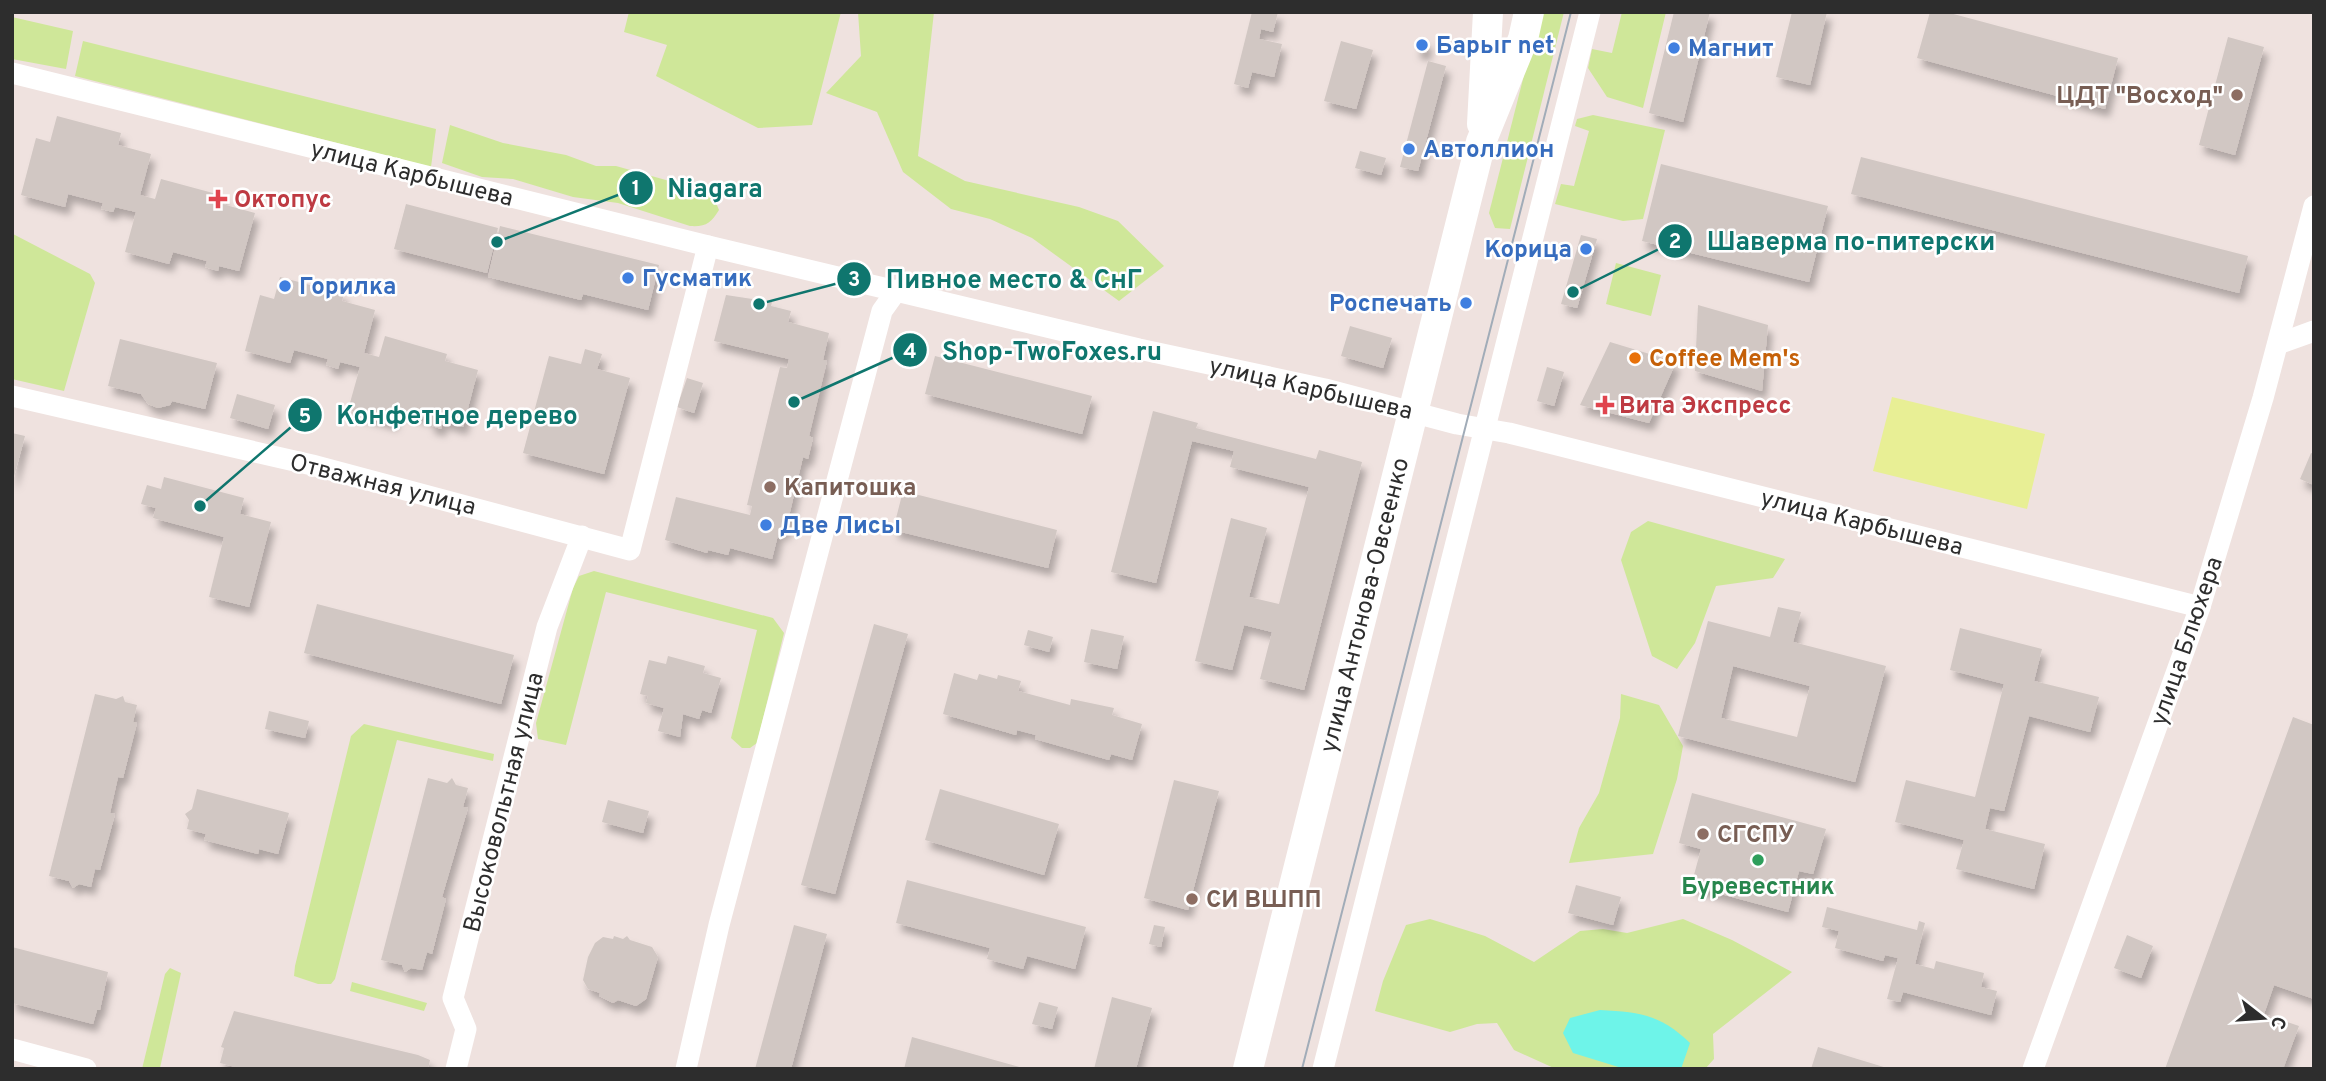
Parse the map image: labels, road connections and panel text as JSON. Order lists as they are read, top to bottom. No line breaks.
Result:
{"streets":{"main road":["улица Антонова-Овсеенко"],"street":["улица Карбышева","Отважная улица","улица Блюхера","Высоковольтная улица"]},"crossings":[["улица Карбышева","Отважная улица"],["улица Карбышева","улица Антонова-Овсеенко"],["улица Карбышева","улица Блюхера"],["Отважная улица","Высоковольтная улица"]],"places":{"other":["Барыг net","Магнит","ЦДТ \"Восход\"","Автоллион","Niagara","Корица","Гусматик","Горилка","Шаверма по-питерски","Роспечать","Пивное место & СнГ","Coffee Mem's","Shop-TwoFoxes.ru","Капитошка","Конфетное дерево","Две Лисы","СГСПУ","Буревестник","СИ ВШПП"],"health":["Октопус","Вита Экспресс"]},"north":"right"}
